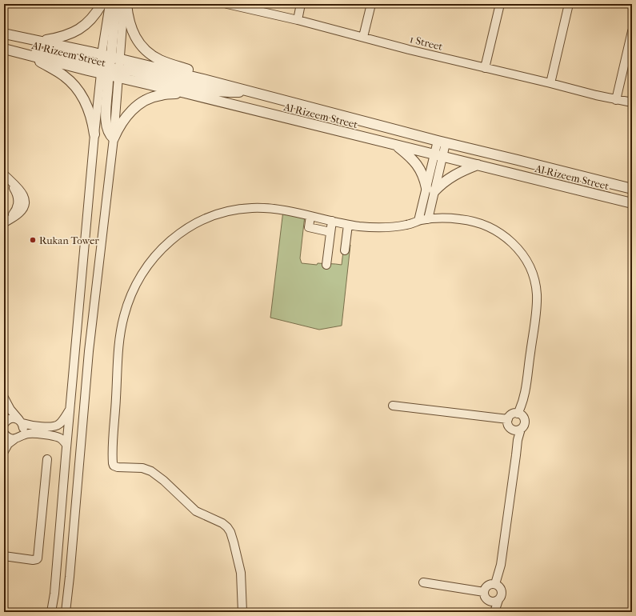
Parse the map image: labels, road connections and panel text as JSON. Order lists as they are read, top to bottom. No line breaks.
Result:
{"streets":{"street":["1 Street","Al Rizeem Street"]},"places":["Rukan Tower"]}
